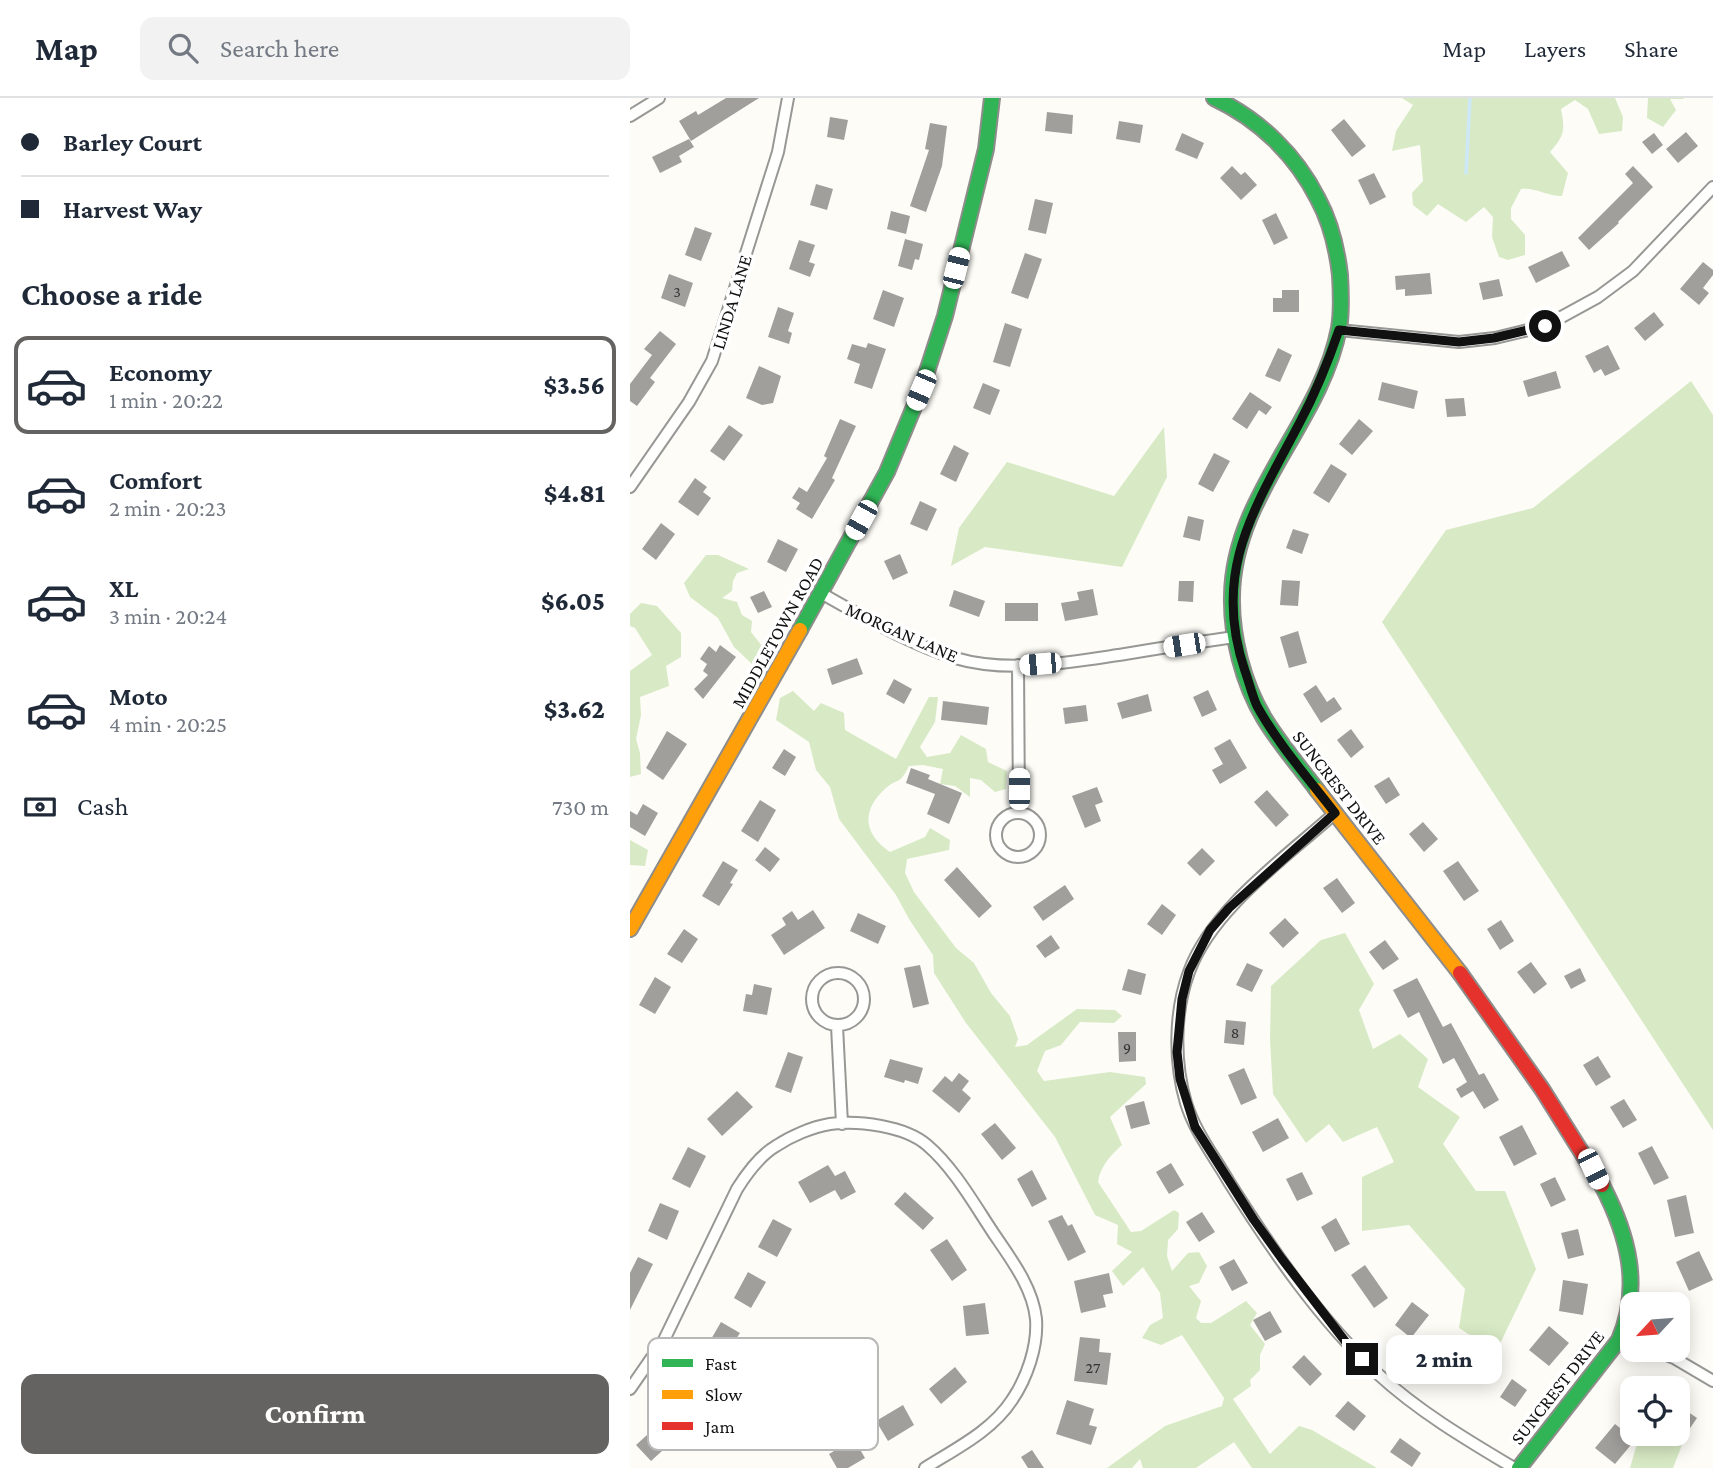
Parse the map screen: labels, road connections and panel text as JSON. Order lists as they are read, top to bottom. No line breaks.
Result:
{"streets":{"street":["LINDA LANE","MIDDLETOWN ROAD","MORGAN LANE","SUNCREST DRIVE"]},"crossings":[["MIDDLETOWN ROAD","MORGAN LANE"],["MORGAN LANE","SUNCREST DRIVE"]],"house_numbers":["3","8","9","27"],"legend":["Fast","Slow","Jam"],"north":"bottom left","page":{"header":"Map","search":"Search here","nav":["Map","Layers","Share"],"banner":["Barley Court","Harvest Way"],"heading":"Choose a ride","list":[{"name":"Economy","note":"1 min · 20:22","value":"$3.56"},{"name":"Comfort","note":"2 min · 20:23","value":"$4.81"},{"name":"XL","note":"3 min · 20:24","value":"$6.05"},{"name":"Moto","note":"4 min · 20:25","value":"$3.62"}],"pay":["Cash","730 m"],"bubble":"2 min","buttons":"Confirm"}}
